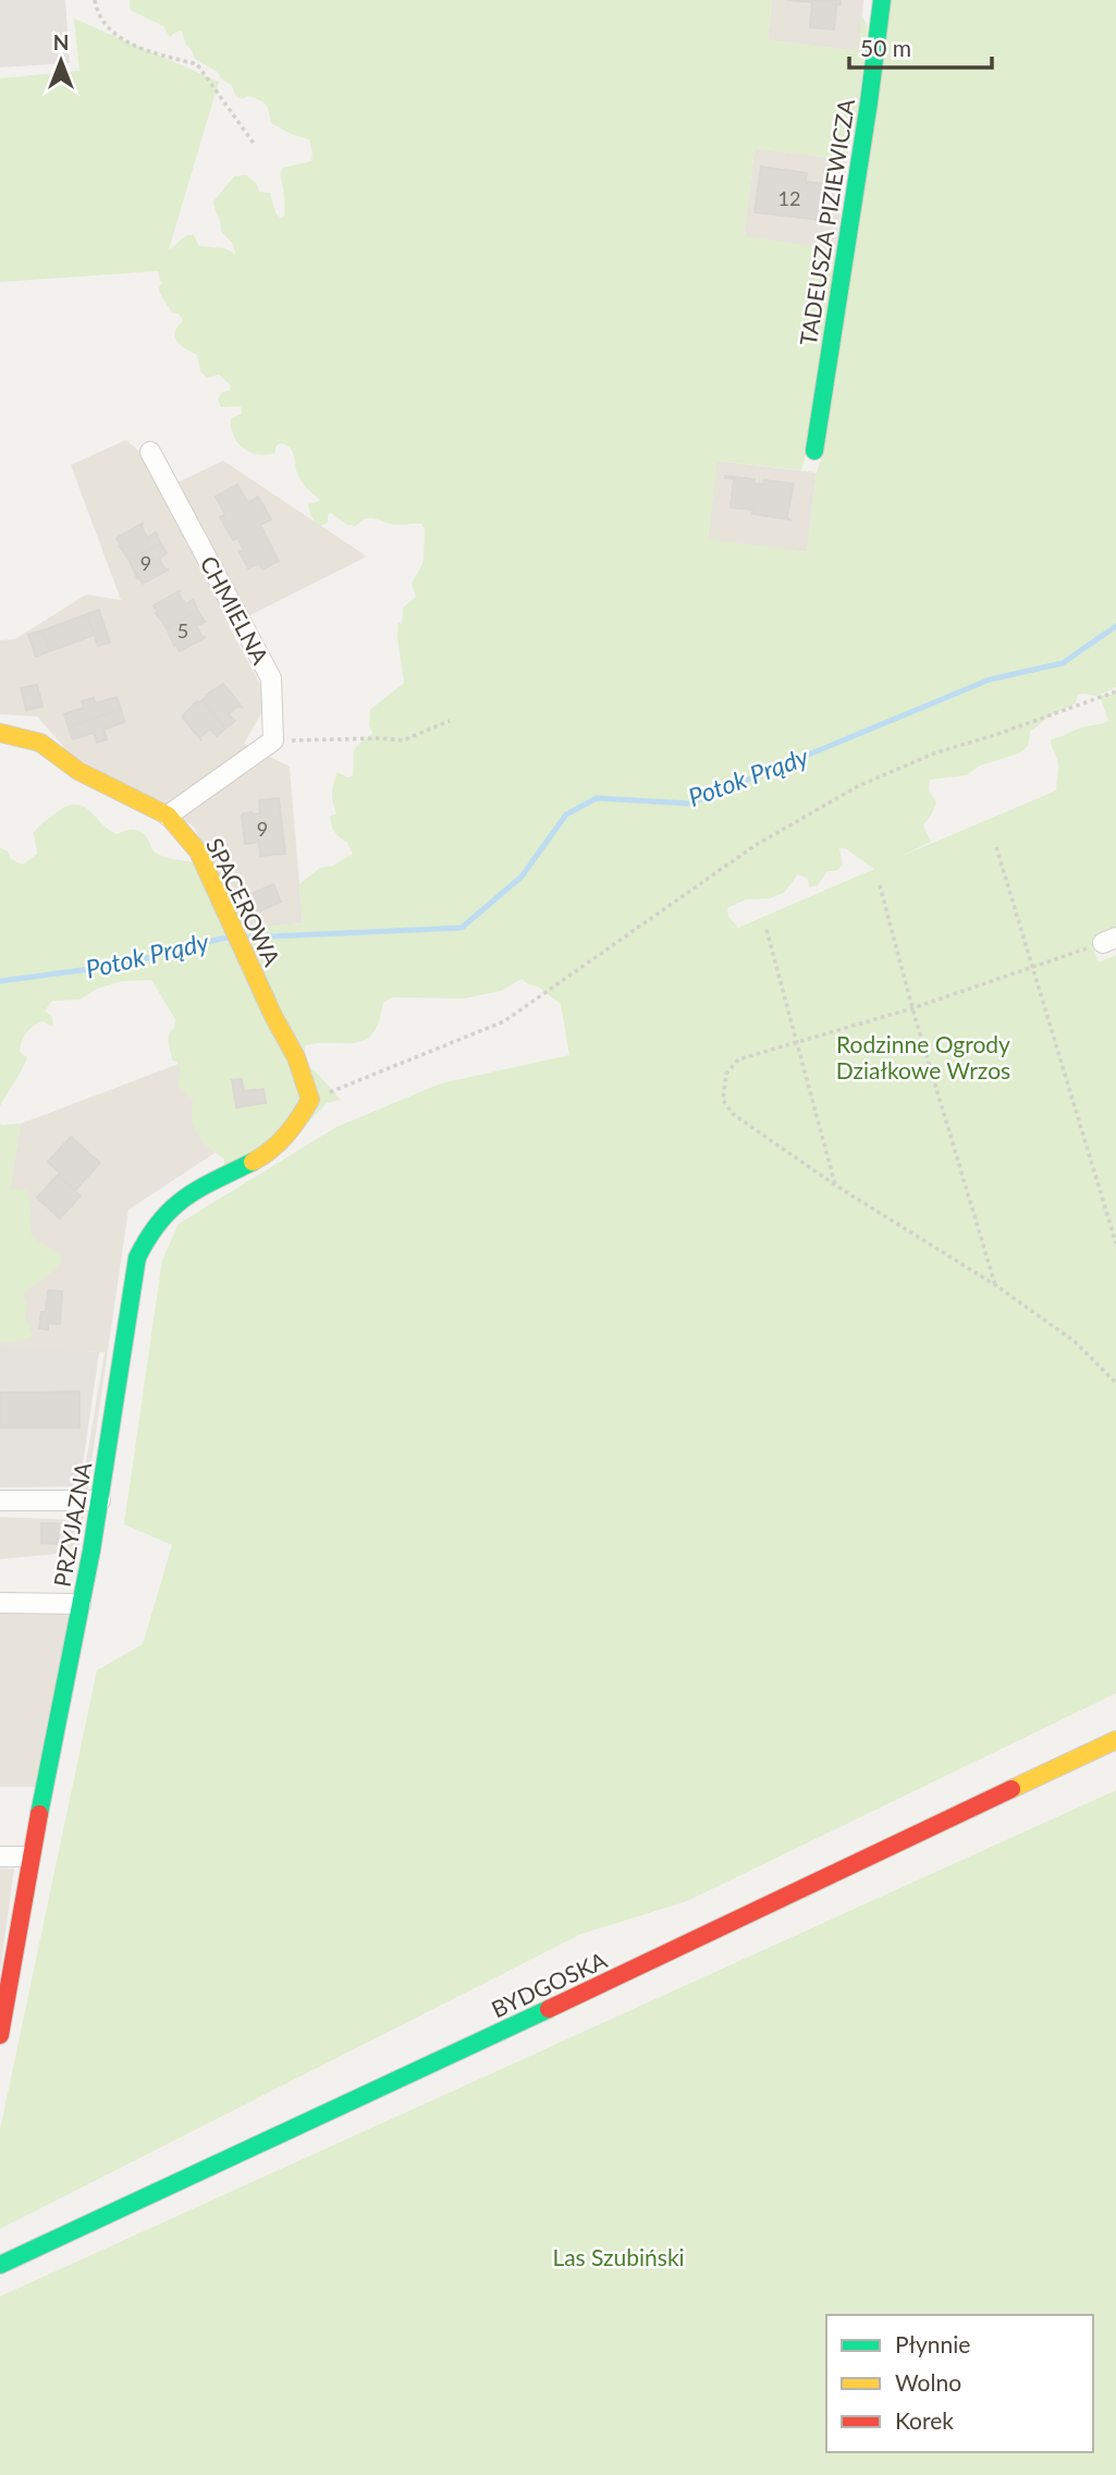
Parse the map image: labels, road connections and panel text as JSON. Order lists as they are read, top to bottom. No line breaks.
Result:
{"streets":{"street":["TADEUSZA PIZIEWICZA","CHMIELNA","SPACEROWA","PRZYJAZNA","BYDGOSKA"]},"crossings":[["SPACEROWA","PRZYJAZNA"]],"water":["Potok Prądy"],"parks":["Rodzinne Ogrody Działkowe Wrzos","Las Szubiński"],"house_numbers":["12","9","5","9"],"legend":["Płynnie","Wolno","Korek"],"scale_bar":"50 m","north":"top"}
